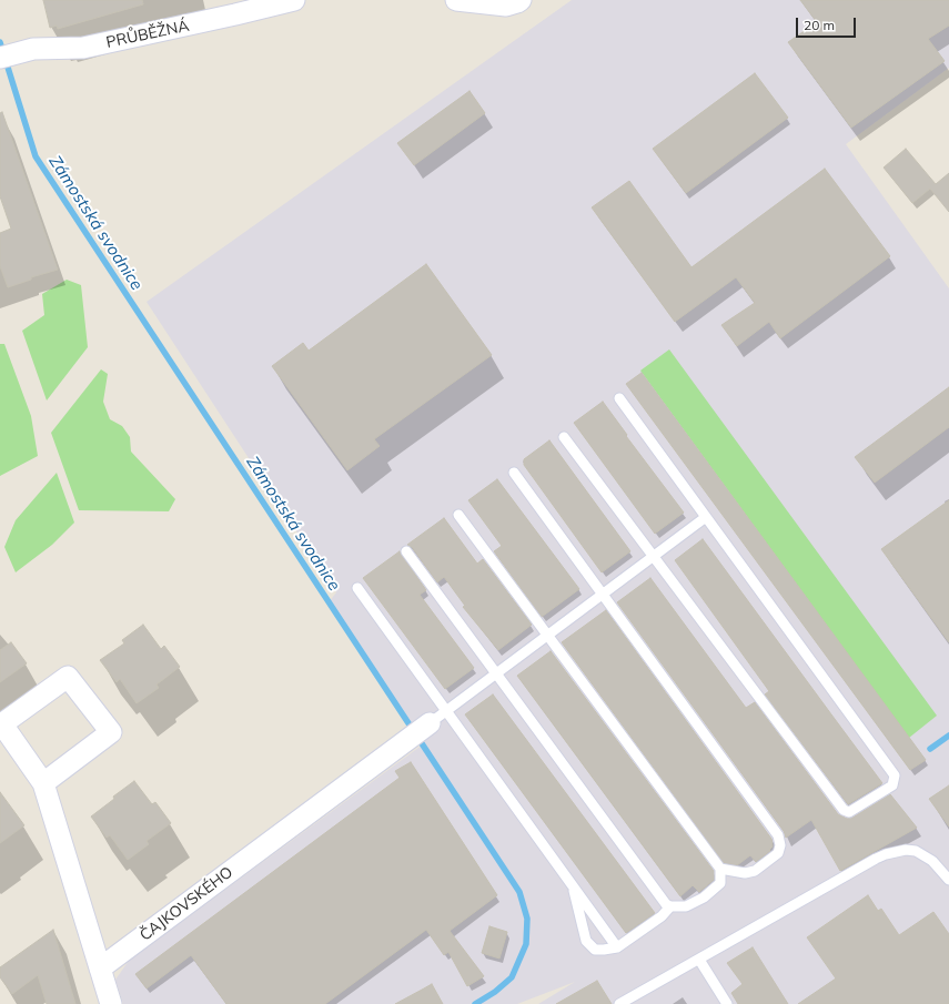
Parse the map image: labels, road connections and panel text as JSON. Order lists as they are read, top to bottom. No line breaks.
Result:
{"streets":{"street":["PRŮBĚŽNÁ","ČAJKOVSKÉHO"]},"water":["Zámostská svodnice"],"scale_bar":"20 m"}
